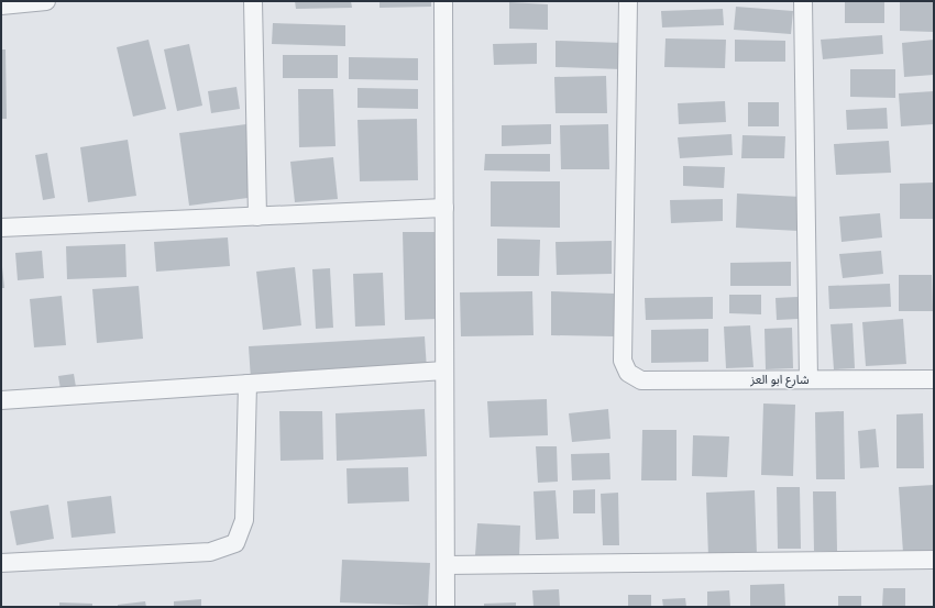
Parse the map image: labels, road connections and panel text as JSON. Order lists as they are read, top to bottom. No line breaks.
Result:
{"streets":{"street":["شارع ابو العز"]}}
